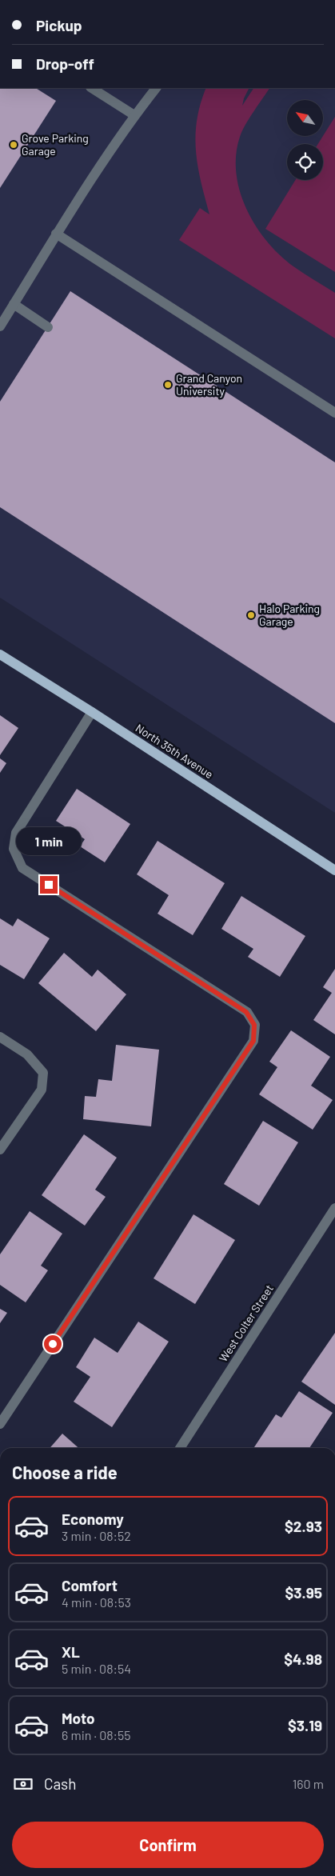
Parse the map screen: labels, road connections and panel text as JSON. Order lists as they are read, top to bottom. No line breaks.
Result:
{"streets":{"main road":["North 35th Avenue"],"street":["West Colter Street"]},"places":["Grove Parking Garage","Grand Canyon University","Halo Parking Garage"],"north":"top left","page":{"banner":["Pickup","Drop-off"],"bubble":"1 min","heading":"Choose a ride","list":[{"name":"Economy","note":"3 min · 08:52","value":"$2.93"},{"name":"Comfort","note":"4 min · 08:53","value":"$3.95"},{"name":"XL","note":"5 min · 08:54","value":"$4.98"},{"name":"Moto","note":"6 min · 08:55","value":"$3.19"}],"pay":["Cash","160 m"],"buttons":"Confirm"}}
